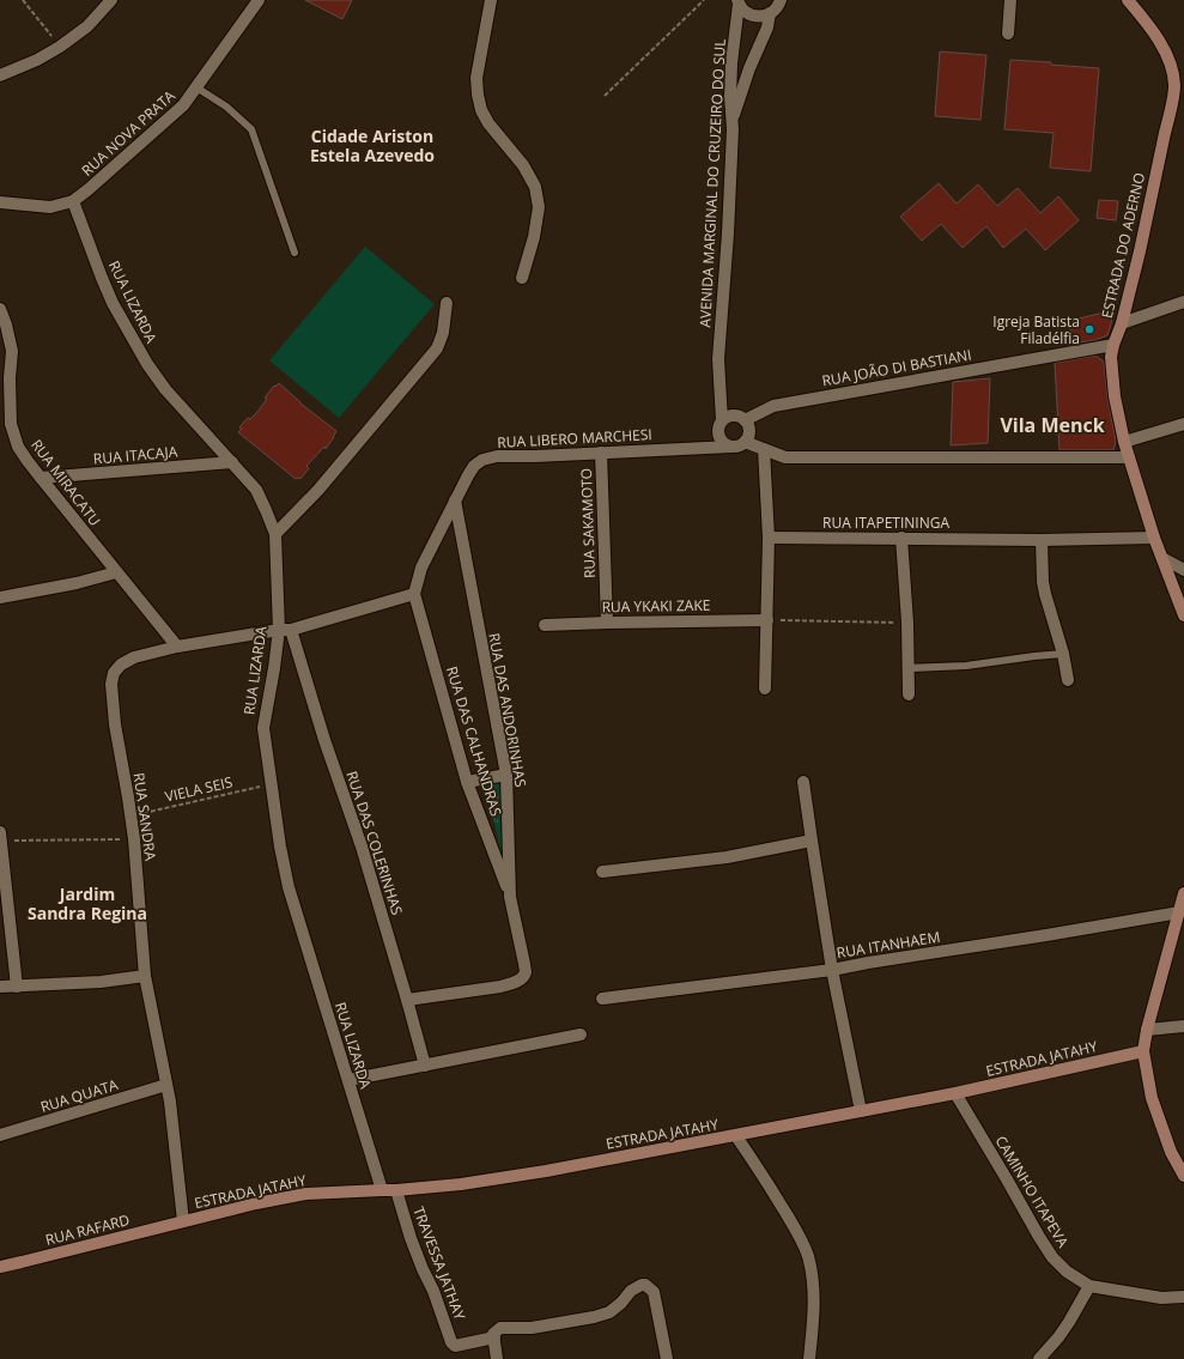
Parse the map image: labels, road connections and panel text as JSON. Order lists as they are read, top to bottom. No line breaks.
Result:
{"streets":{"street":["RUA NOVA PRATA","AVENIDA MARGINAL DO CRUZEIRO DO SUL","ESTRADA DO ADERNO","RUA LIZARDA","RUA JOÃO DI BASTIANI","RUA LIBERO MARCHESI","RUA ITACAJA","RUA MIRACATU","RUA ITAPETININGA","RUA SAKAMOTO","RUA YKAKI ZAKE","RUA DAS ANDORINHAS","RUA DAS CALHANDRAS","RUA SANDRA","RUA DAS COLERINHAS","RUA ITANHAEM","ESTRADA JATAHY","RUA QUATA","CAMINHO ITAPEVA","RUA RAFARD","TRAVESSA JATHAY"],"path":["VIELA SEIS"]},"crossings":[["RUA NOVA PRATA","RUA LIZARDA"],["AVENIDA MARGINAL DO CRUZEIRO DO SUL","RUA JOÃO DI BASTIANI"],["AVENIDA MARGINAL DO CRUZEIRO DO SUL","RUA LIBERO MARCHESI"],["ESTRADA DO ADERNO","RUA JOÃO DI BASTIANI"],["ESTRADA DO ADERNO","RUA ITAPETININGA"],["RUA LIZARDA","RUA ITACAJA"],["RUA LIZARDA","VIELA SEIS"],["RUA LIZARDA","RUA SANDRA"],["RUA LIZARDA","RUA DAS COLERINHAS"],["RUA LIZARDA","ESTRADA JATAHY"],["RUA JOÃO DI BASTIANI","RUA LIBERO MARCHESI"],["RUA LIBERO MARCHESI","RUA SAKAMOTO"],["RUA LIBERO MARCHESI","RUA DAS ANDORINHAS"],["RUA LIBERO MARCHESI","RUA DAS CALHANDRAS"],["RUA ITACAJA","RUA MIRACATU"],["RUA MIRACATU","RUA SANDRA"],["RUA SAKAMOTO","RUA YKAKI ZAKE"],["RUA DAS ANDORINHAS","RUA DAS CALHANDRAS"],["RUA DAS ANDORINHAS","RUA DAS COLERINHAS"],["VIELA SEIS","RUA SANDRA"],["RUA SANDRA","RUA DAS COLERINHAS"],["RUA SANDRA","ESTRADA JATAHY"],["RUA SANDRA","RUA QUATA"],["RUA SANDRA","RUA RAFARD"],["ESTRADA JATAHY","CAMINHO ITAPEVA"],["ESTRADA JATAHY","RUA RAFARD"],["ESTRADA JATAHY","TRAVESSA JATHAY"]],"districts":["Cidade Ariston Estela Azevedo","Vila Menck","Jardim Sandra Regina"],"places":["Igreja Batista Filadélfia"]}
